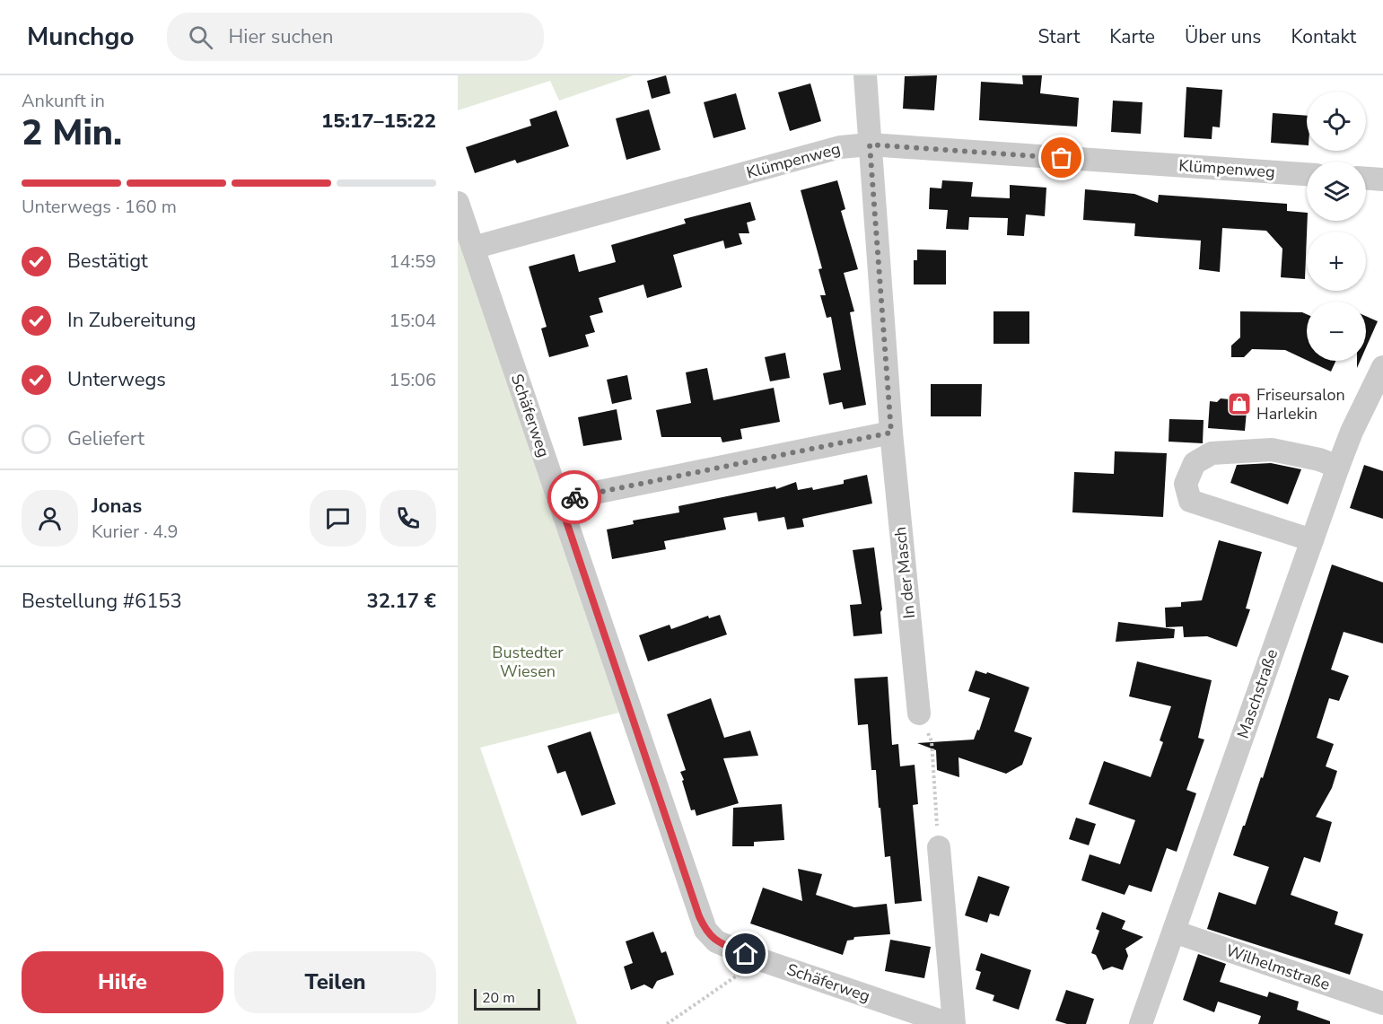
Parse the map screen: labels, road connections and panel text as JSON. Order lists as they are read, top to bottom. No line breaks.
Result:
{"streets":{"street":["Klümpenweg","Schäferweg","In der Masch","Maschstraße","Wilhelmstraße"]},"crossings":[["Klümpenweg","Schäferweg"],["Klümpenweg","In der Masch"],["Maschstraße","Wilhelmstraße"]],"parks":["Bustedter Wiesen"],"places":{"shop":["Friseursalon Harlekin"]},"scale_bar":"20 m","page":{"header":"Munchgo","search":"Hier suchen","nav":["Start","Karte","Über uns","Kontakt"],"heading":["2 Min.","Ankunft in","15:17–15:22"],"panel":["Jonas","Kurier · 4.9","Bestellung #6153","32.17 €"],"map_buttons":["+","−"],"bar":"Unterwegs · 160 m","list":[["Bestätigt","14:59"],["In Zubereitung","15:04"],["Unterwegs","15:06"],"Geliefert"],"buttons":["Hilfe","Teilen"],"scale":"20 m"}}
